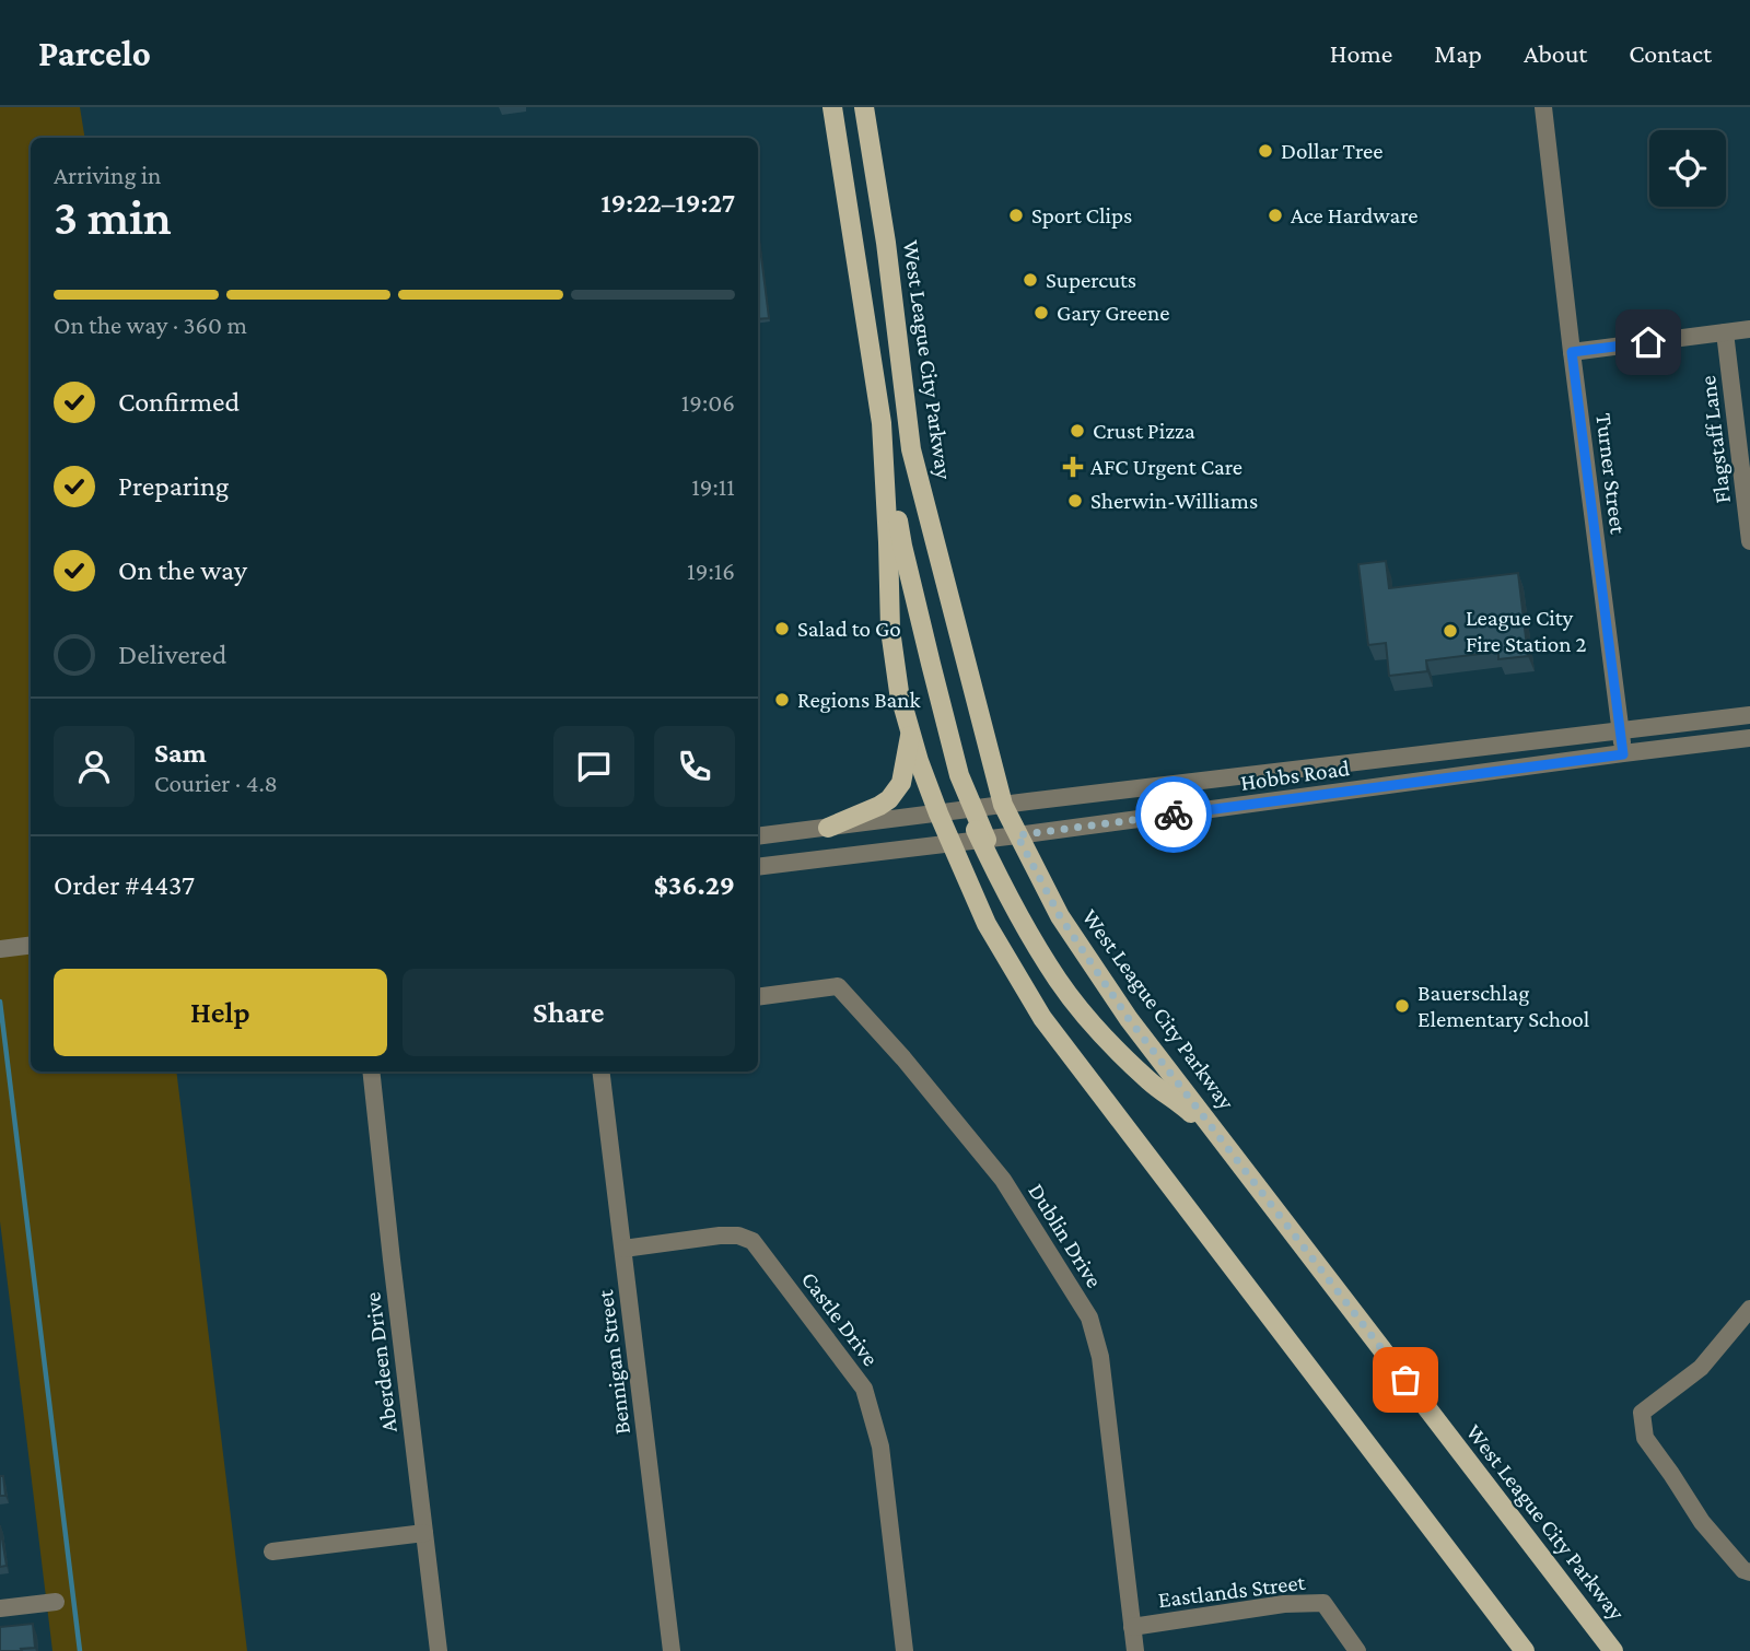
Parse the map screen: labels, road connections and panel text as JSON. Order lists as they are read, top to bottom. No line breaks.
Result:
{"streets":{"main road":["West League City Parkway"],"street":["Flagstaff Lane","Turner Street","Hobbs Road","Dublin Drive","Castle Drive","Aberdeen Drive","Bennigan Street","Eastlands Street"]},"crossings":[["West League City Parkway","Hobbs Road"],["Turner Street","Hobbs Road"],["Dublin Drive","Eastlands Street"],["Castle Drive","Bennigan Street"]],"places":{"other":["Dollar Tree","Sport Clips","Ace Hardware","Supercuts","Gary Greene","Crust Pizza","Sherwin-Williams","Salad to Go","League City Fire Station 2","Regions Bank","Bauerschlag Elementary School"],"health":["AFC Urgent Care"]},"page":{"header":"Parcelo","nav":["Home","Map","About","Contact"],"heading":["3 min","Arriving in","19:22–19:27"],"panel":["Sam","Courier · 4.8","Order #4437","$36.29"],"bar":"On the way · 360 m","list":[["Confirmed","19:06"],["Preparing","19:11"],["On the way","19:16"],"Delivered"],"buttons":["Help","Share"]}}
